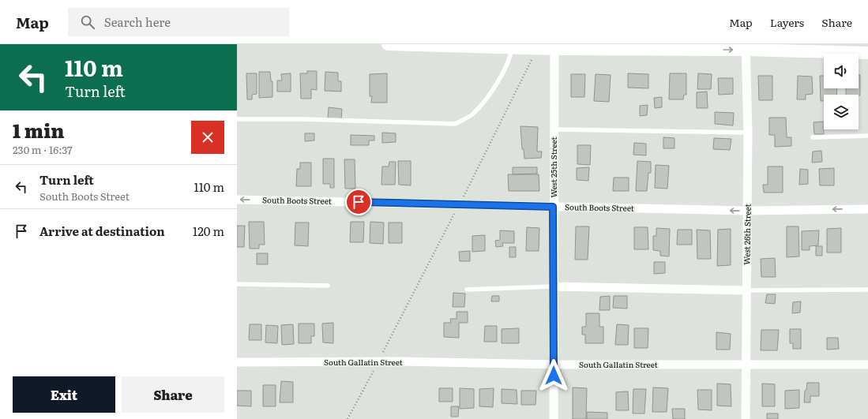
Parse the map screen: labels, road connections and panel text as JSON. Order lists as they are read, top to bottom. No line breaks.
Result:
{"streets":{"street":["West 25th Street","South Boots Street","West 26th Street","South Gallatin Street"]},"crossings":[["West 25th Street","South Boots Street"],["West 25th Street","South Gallatin Street"],["South Boots Street","West 26th Street"],["West 26th Street","South Gallatin Street"]],"one_way":["South Boots Street"],"page":{"header":"Map","search":"Search here","nav":["Map","Layers","Share"],"turn":["110 m","Turn left"],"heading":["1 min","230 m · 16:37"],"list":[{"name":"Turn left","note":"South Boots Street","value":"110 m"},{"name":"Arrive at destination","value":"120 m"}],"buttons":["Exit","Share"]}}
